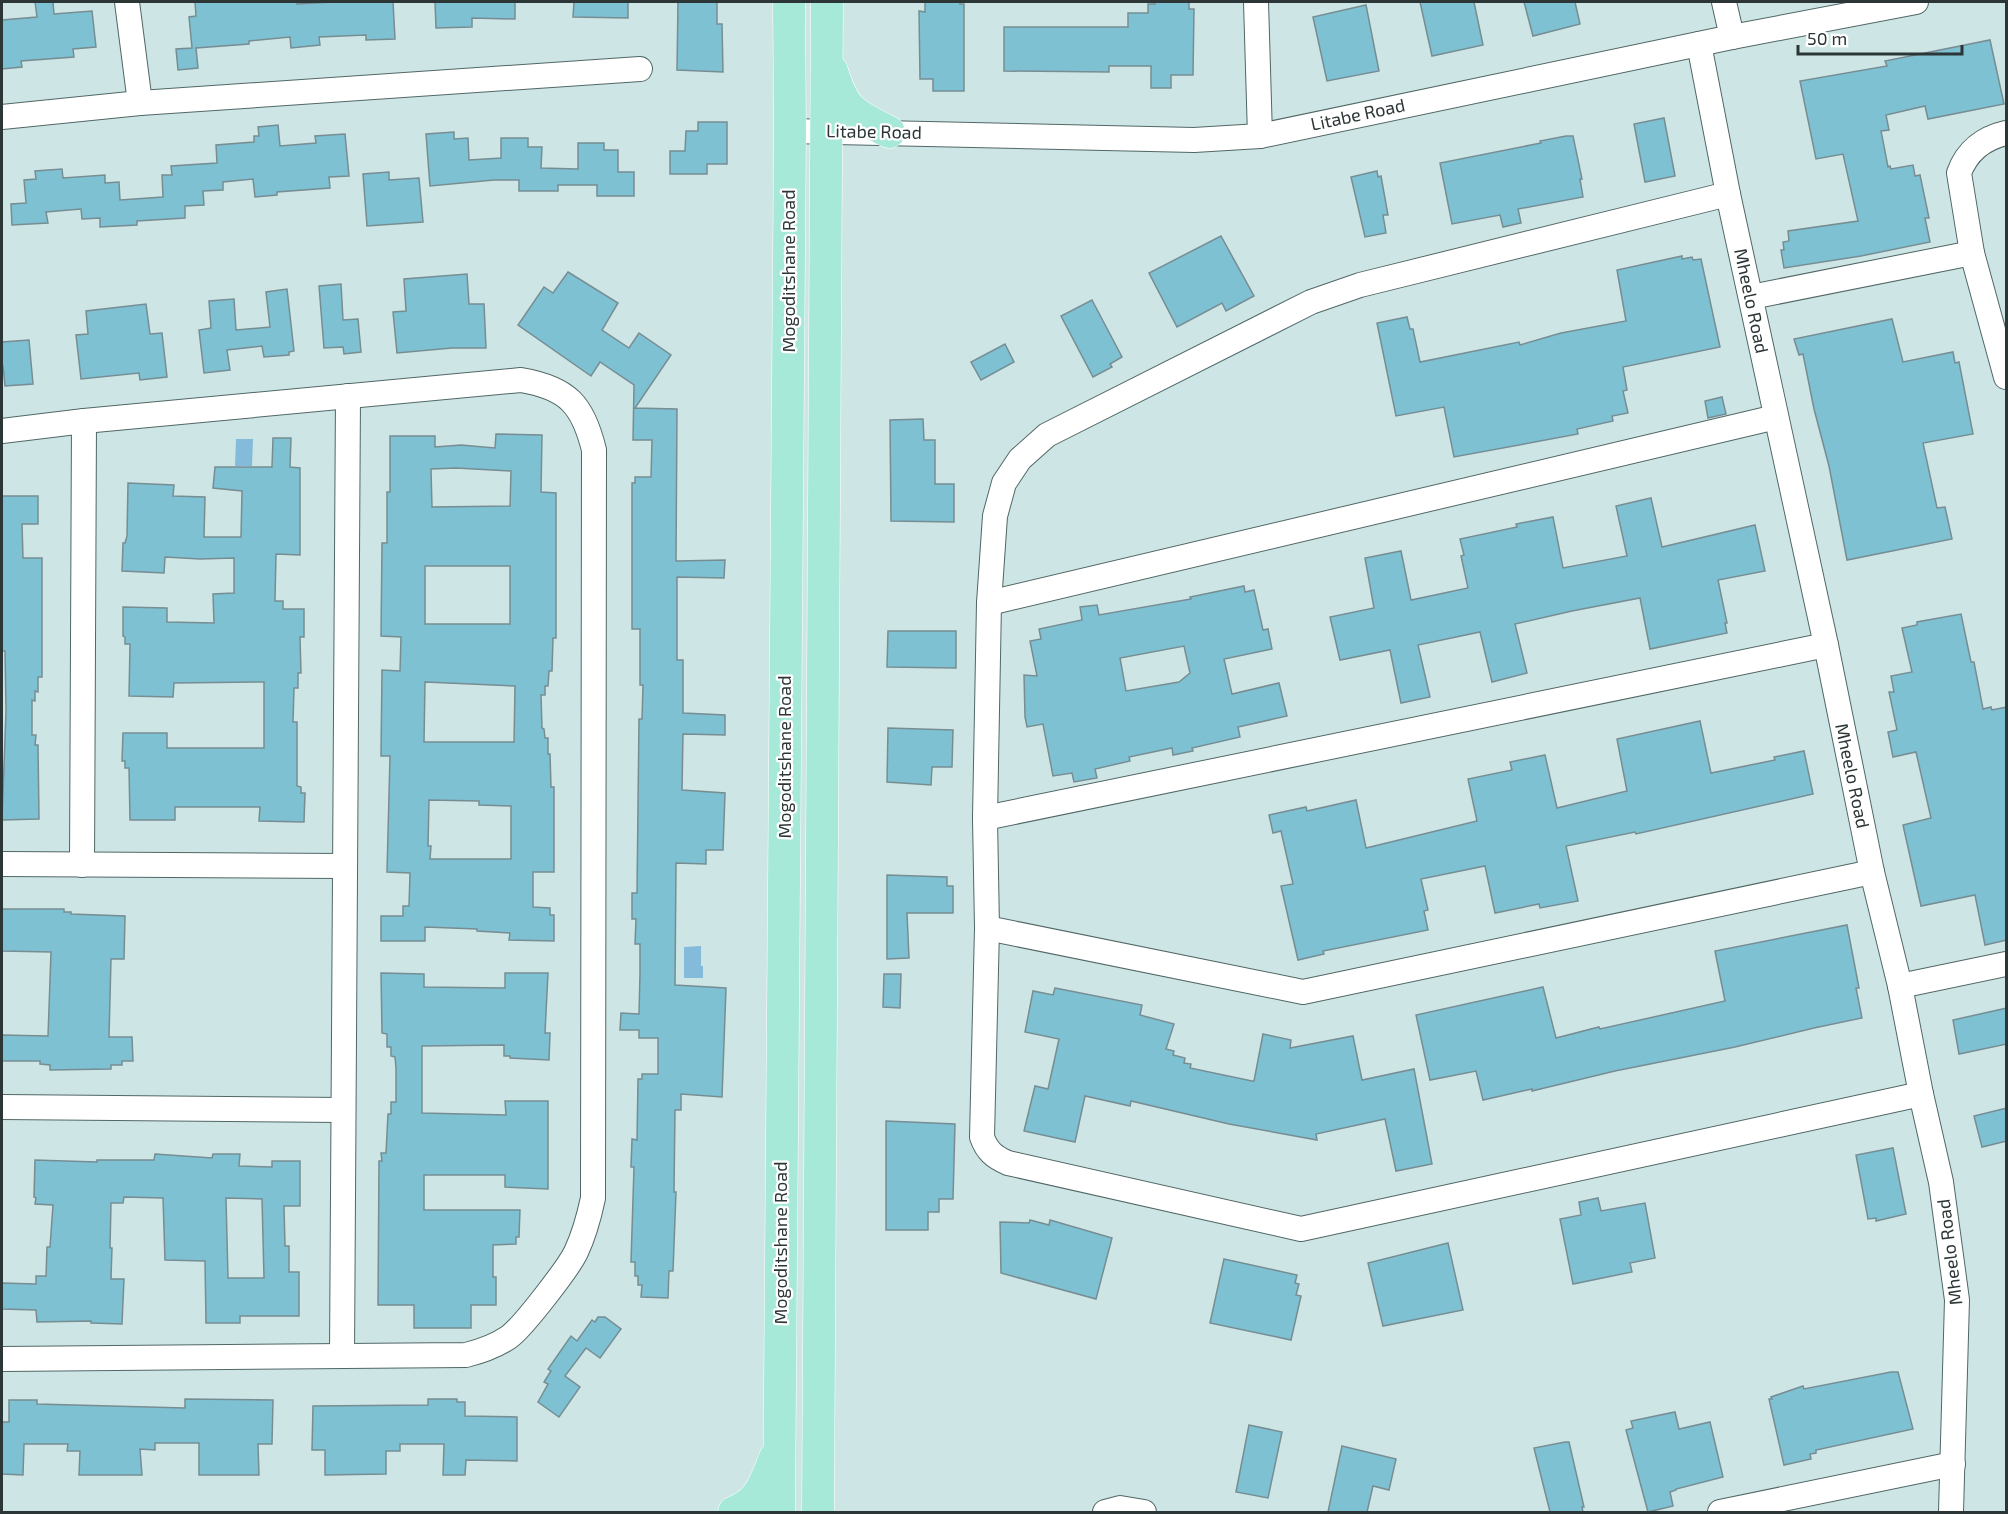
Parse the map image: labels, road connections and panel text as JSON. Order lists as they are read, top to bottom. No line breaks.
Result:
{"streets":{"main road":["Mogoditshane Road"],"street":["Litabe Road","Mheelo Road"]},"crossings":[["Litabe Road","Mogoditshane Road"],["Litabe Road","Mheelo Road"]],"scale_bar":"50 m"}
